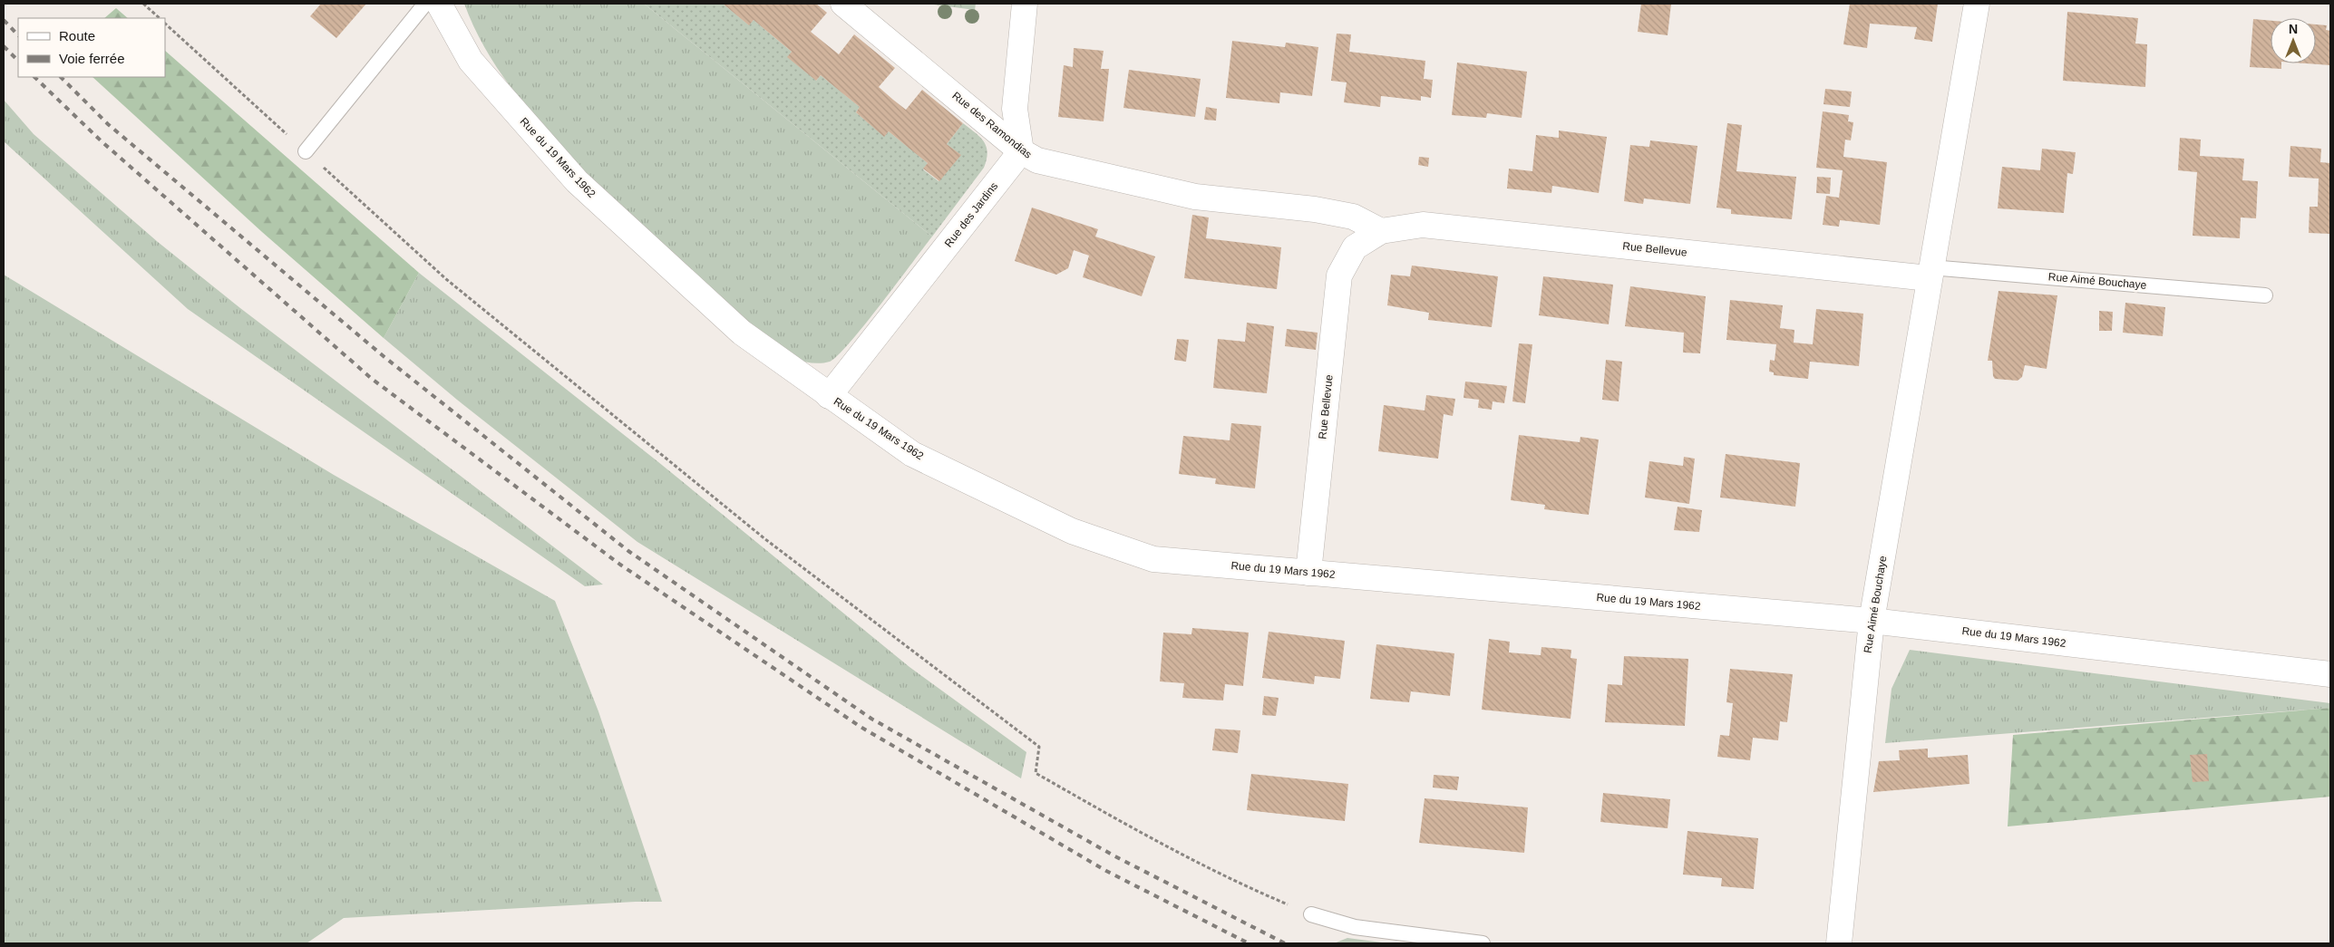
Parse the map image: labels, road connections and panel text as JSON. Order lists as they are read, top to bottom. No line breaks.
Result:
{"streets":{"street":["Rue des Ramondias","Rue du 19 Mars 1962","Rue des Jardins","Rue Bellevue","Rue Aimé Bouchaye"]},"crossings":[["Rue des Ramondias","Rue des Jardins"],["Rue des Ramondias","Rue Bellevue"],["Rue du 19 Mars 1962","Rue des Jardins"],["Rue du 19 Mars 1962","Rue Bellevue"],["Rue du 19 Mars 1962","Rue Aimé Bouchaye"],["Rue Bellevue","Rue Aimé Bouchaye"]],"legend":["Route","Voie ferrée"],"north":"top"}
